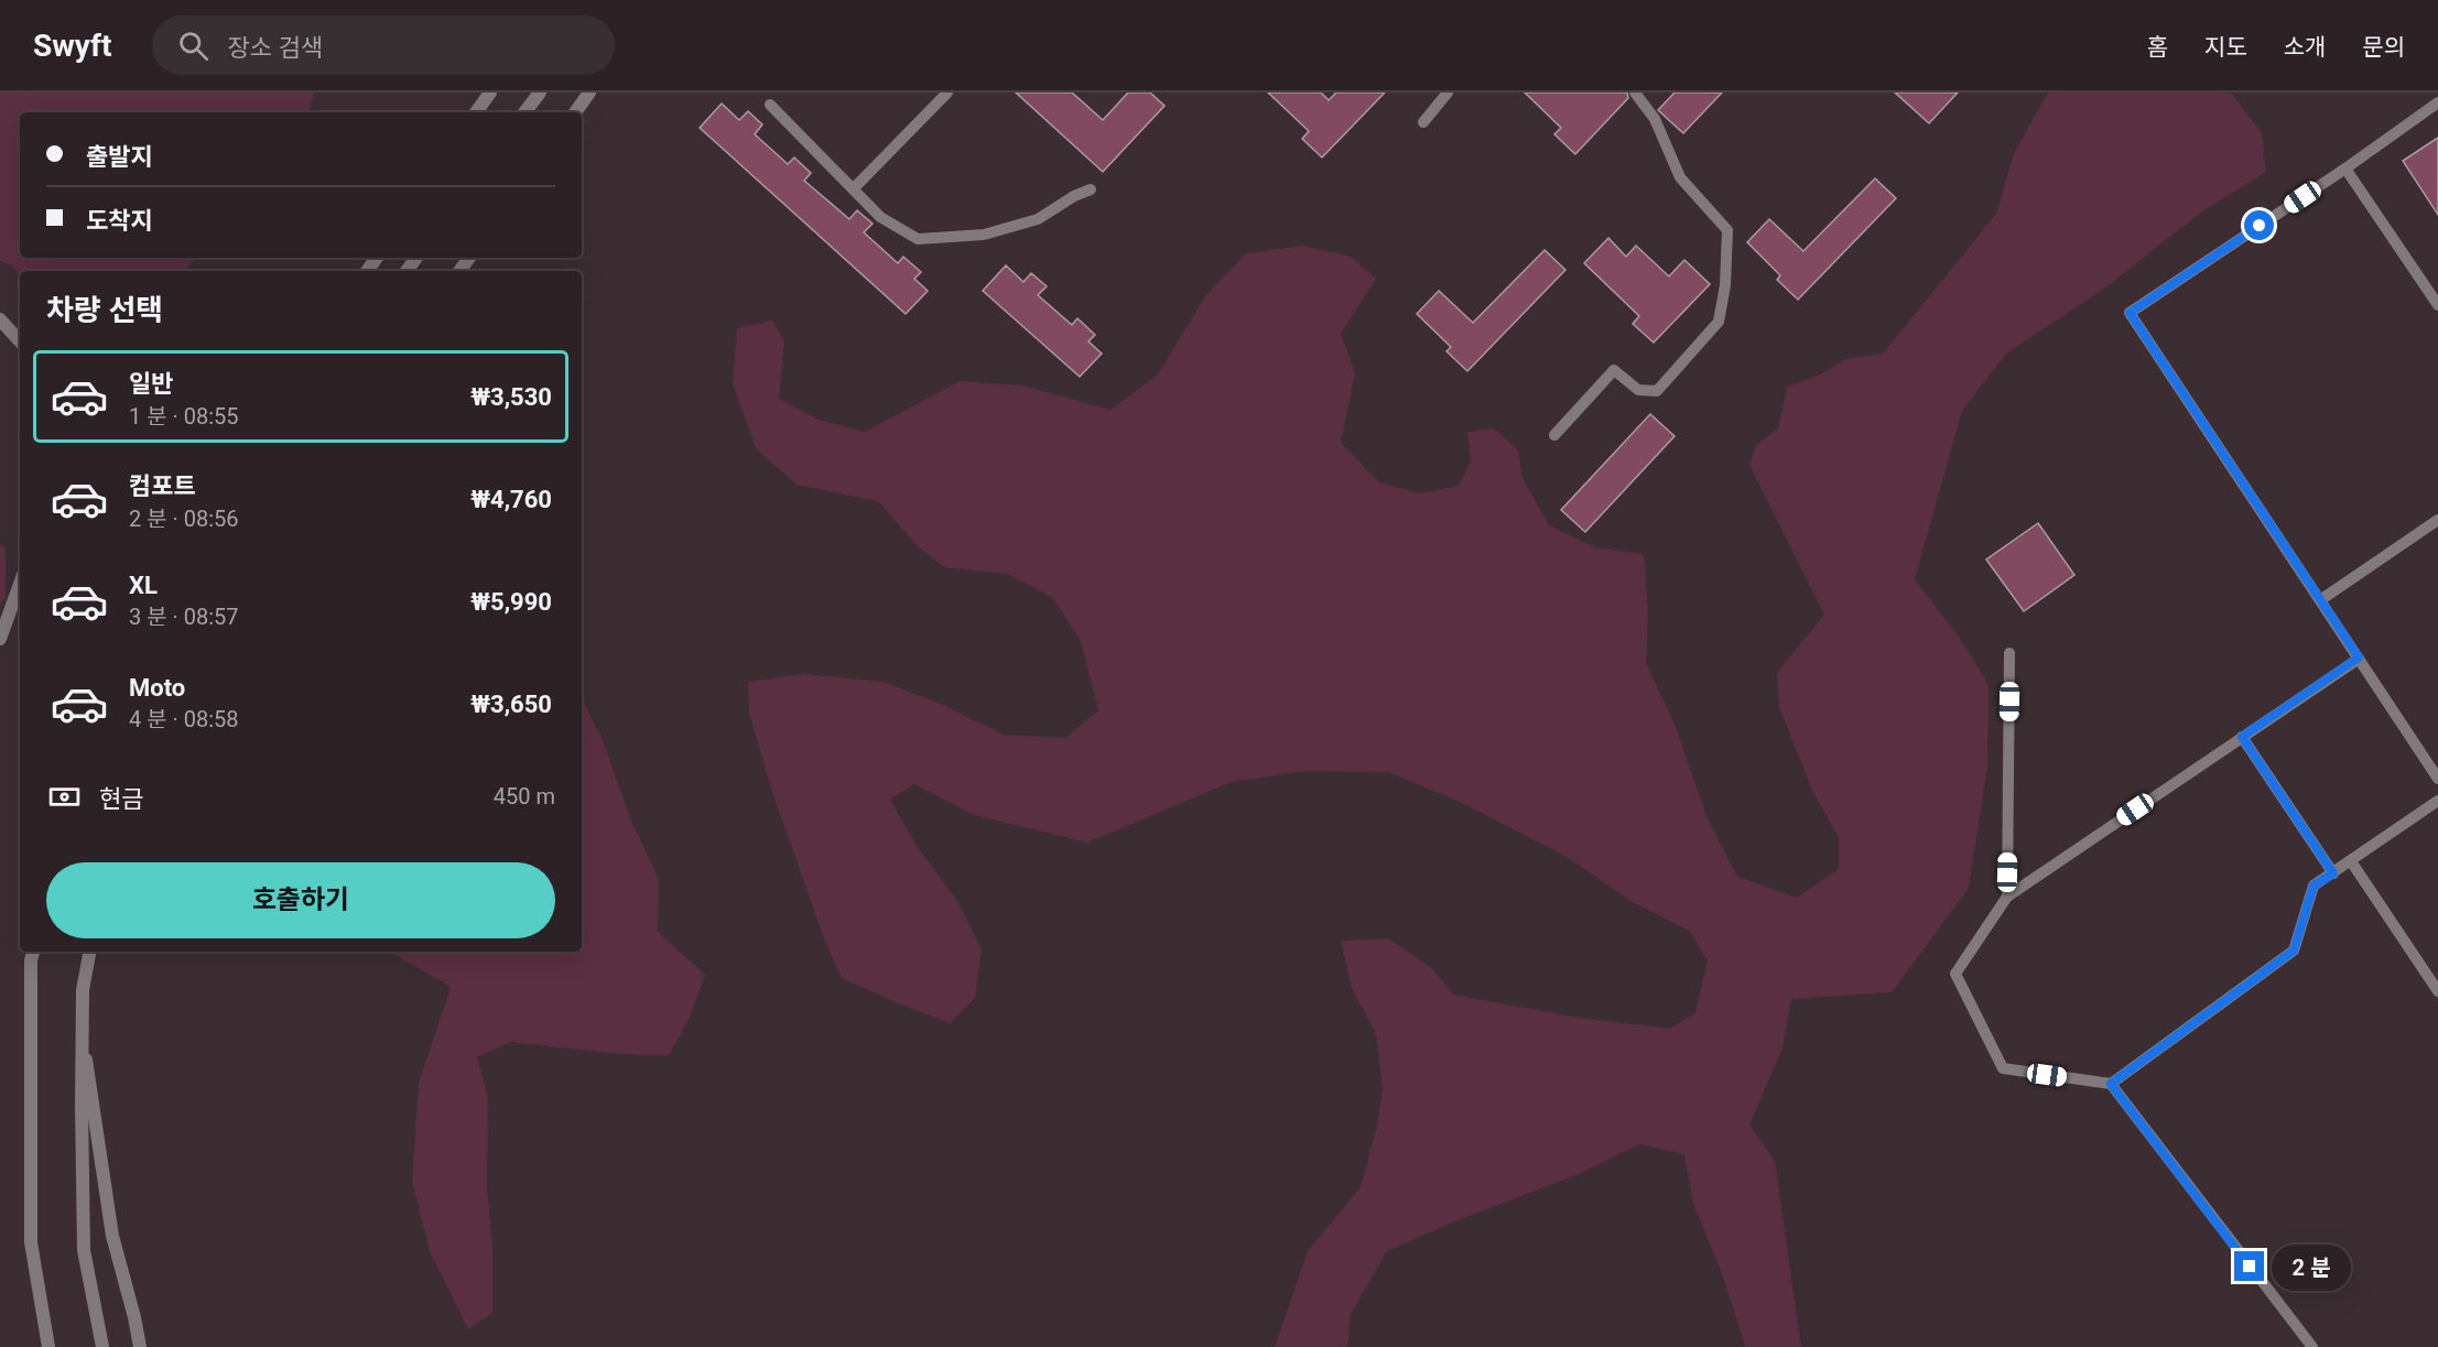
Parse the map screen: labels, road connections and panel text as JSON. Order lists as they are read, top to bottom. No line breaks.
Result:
{"page":{"header":"Swyft","search":"장소 검색","nav":["홈","지도","소개","문의"],"banner":["출발지","도착지"],"heading":"차량 선택","list":[{"name":"일반","note":"1 분 · 08:55","value":"₩3,530"},{"name":"컴포트","note":"2 분 · 08:56","value":"₩4,760"},{"name":"XL","note":"3 분 · 08:57","value":"₩5,990"},{"name":"Moto","note":"4 분 · 08:58","value":"₩3,650"}],"pay":["현금","450 m"],"buttons":"호출하기","bubble":"2 분"}}
